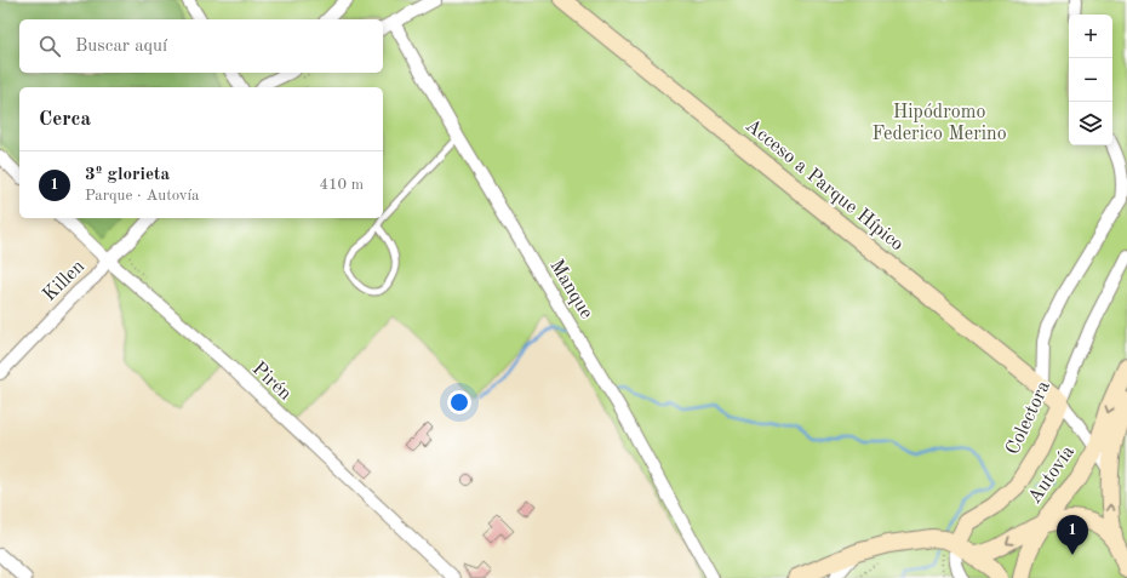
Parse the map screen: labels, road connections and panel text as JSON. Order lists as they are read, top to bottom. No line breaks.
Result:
{"streets":{"street":["Acceso a Parque Hípico","Killen","Manque","Pirén","Colectora","Autovía"]},"crossings":[["Acceso a Parque Hípico","Colectora"],["Killen","Pirén"]],"parks":["Hipódromo Federico Merino"],"page":{"map_buttons":["+","−"],"search":"Buscar aquí","heading":"Cerca","list":[{"mark":"1","name":"3º glorieta","note":"Parque · Autovía","value":"410 m"}],"pins":"1"}}
